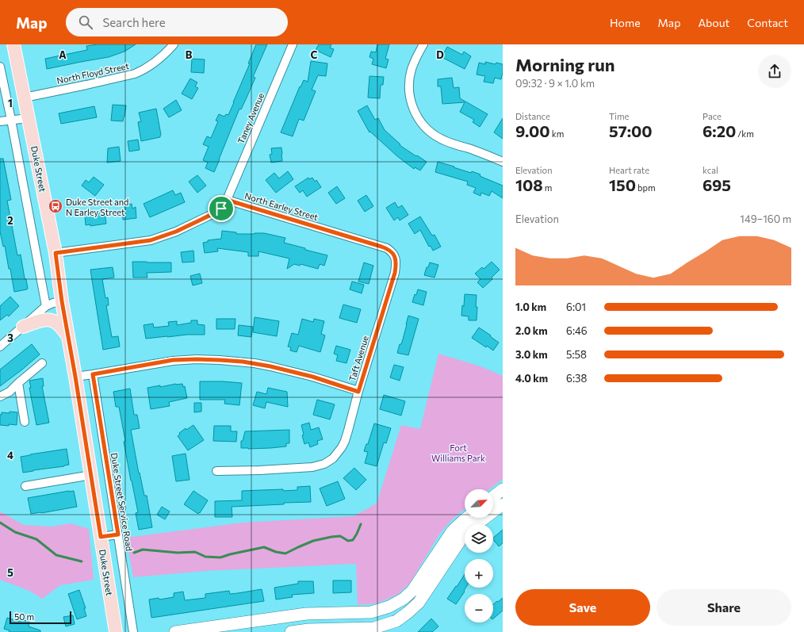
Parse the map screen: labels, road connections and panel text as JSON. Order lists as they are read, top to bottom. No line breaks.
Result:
{"streets":{"main road":["Duke Street"],"street":["North Floyd Street","Taney Avenue","North Earley Street","Taft Avenue","Duke Street Service Road"]},"crossings":[["North Floyd Street","Duke Street"],["Taney Avenue","North Earley Street"],["North Earley Street","Taft Avenue"]],"parks":["Fort Williams Park"],"places":{"bus stop":["Duke Street and N Earley Street"]},"scale_bar":"50 m","north":"top right","page":{"header":"Map","search":"Search here","nav":["Home","Map","About","Contact"],"heading":["Morning run","09:32 · 9 × 1.0 km"],"stats":[["Distance","9.00 km"],["Time","57:00"],["Pace","6:20 /km"],["Elevation","108 m"],["Heart rate","150 bpm"],["kcal","695"]],"chart":["Elevation","149–160 m"],"list":[{"name":"1.0 km","note":"6:01"},{"name":"2.0 km","note":"6:46"},{"name":"3.0 km","note":"5:58"},{"name":"4.0 km","note":"6:38"}],"map_buttons":["+","−"],"buttons":["Save","Share"],"scale":"50 m"},"grid":{"columns":["A","B","C","D"],"rows":["1","2","3","4","5"]}}
